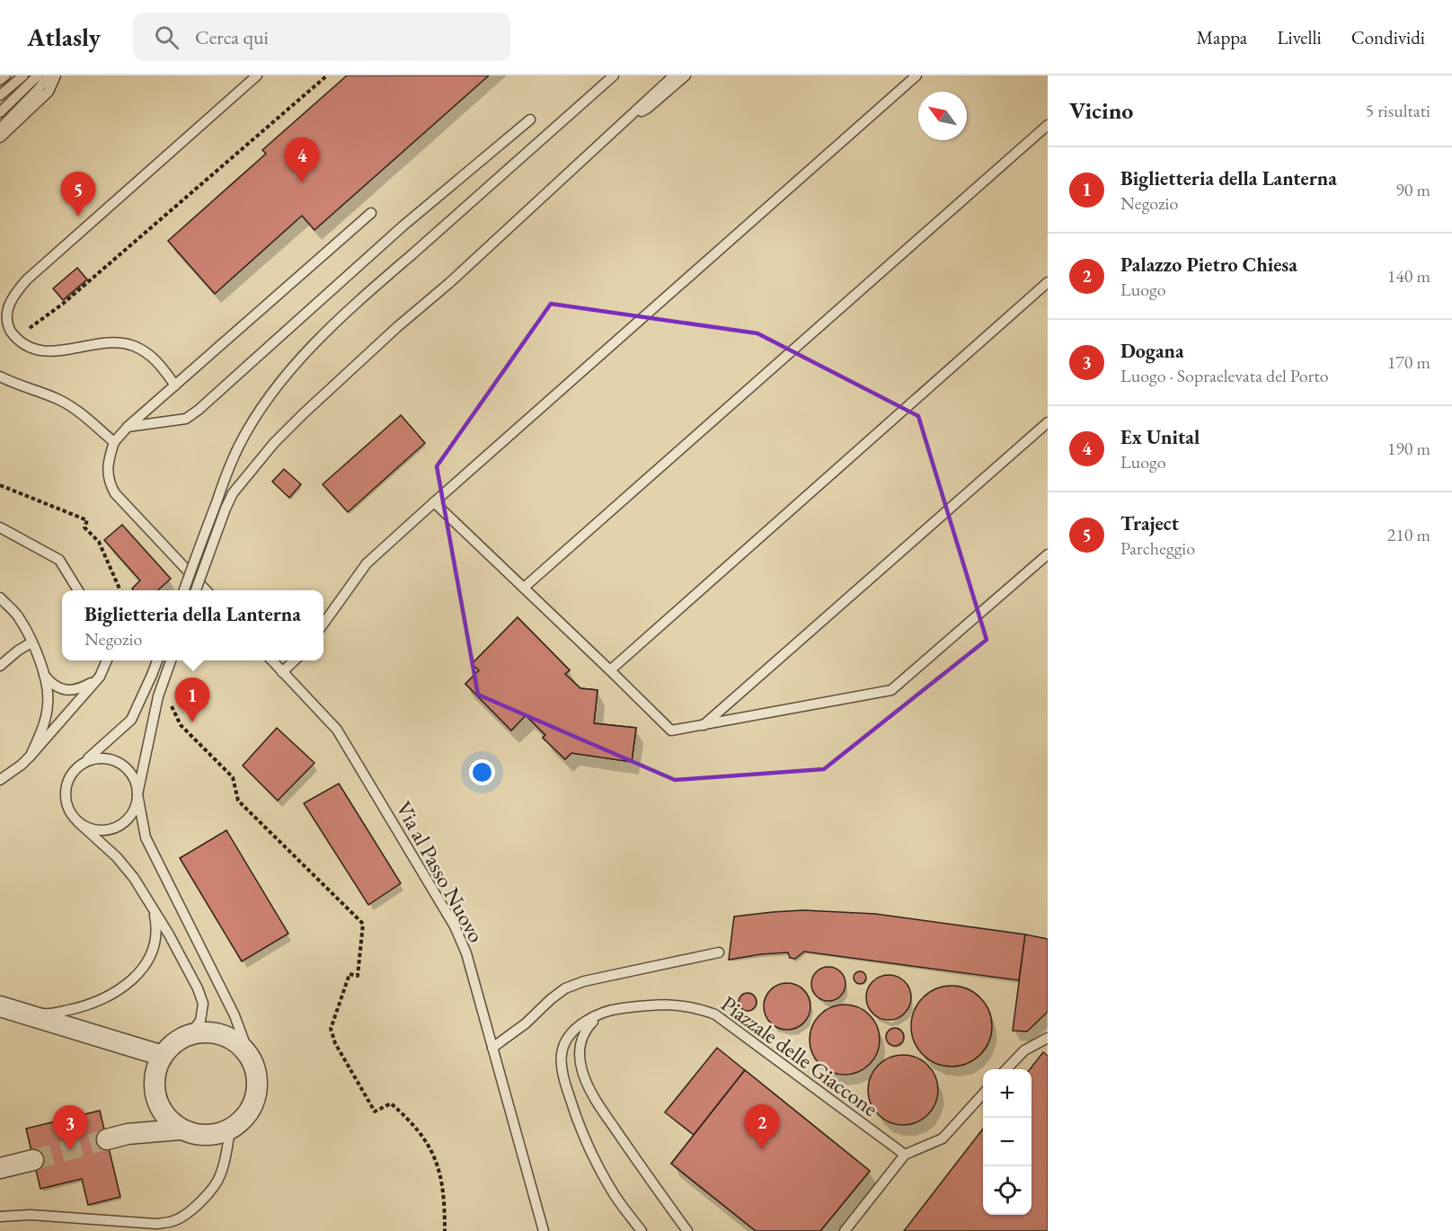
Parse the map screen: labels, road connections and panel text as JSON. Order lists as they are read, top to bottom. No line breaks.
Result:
{"streets":{"lane":["Via al Passo Nuovo","Piazzale delle Giaccone"]},"north":"top left","page":{"header":"Atlasly","search":"Cerca qui","nav":["Mappa","Livelli","Condividi"],"heading":["Vicino","5 risultati"],"pins":["4","5","1","2","3"],"list":[{"mark":"1","name":"Biglietteria della Lanterna","note":"Negozio","value":"90 m"},{"mark":"2","name":"Palazzo Pietro Chiesa","note":"Luogo","value":"140 m"},{"mark":"3","name":"Dogana","note":"Luogo · Sopraelevata del Porto","value":"170 m"},{"mark":"4","name":"Ex Unital","note":"Luogo","value":"190 m"},{"mark":"5","name":"Traject","note":"Parcheggio","value":"210 m"}],"popup":["Biglietteria della Lanterna","Negozio"],"map_buttons":["+","−"]}}
